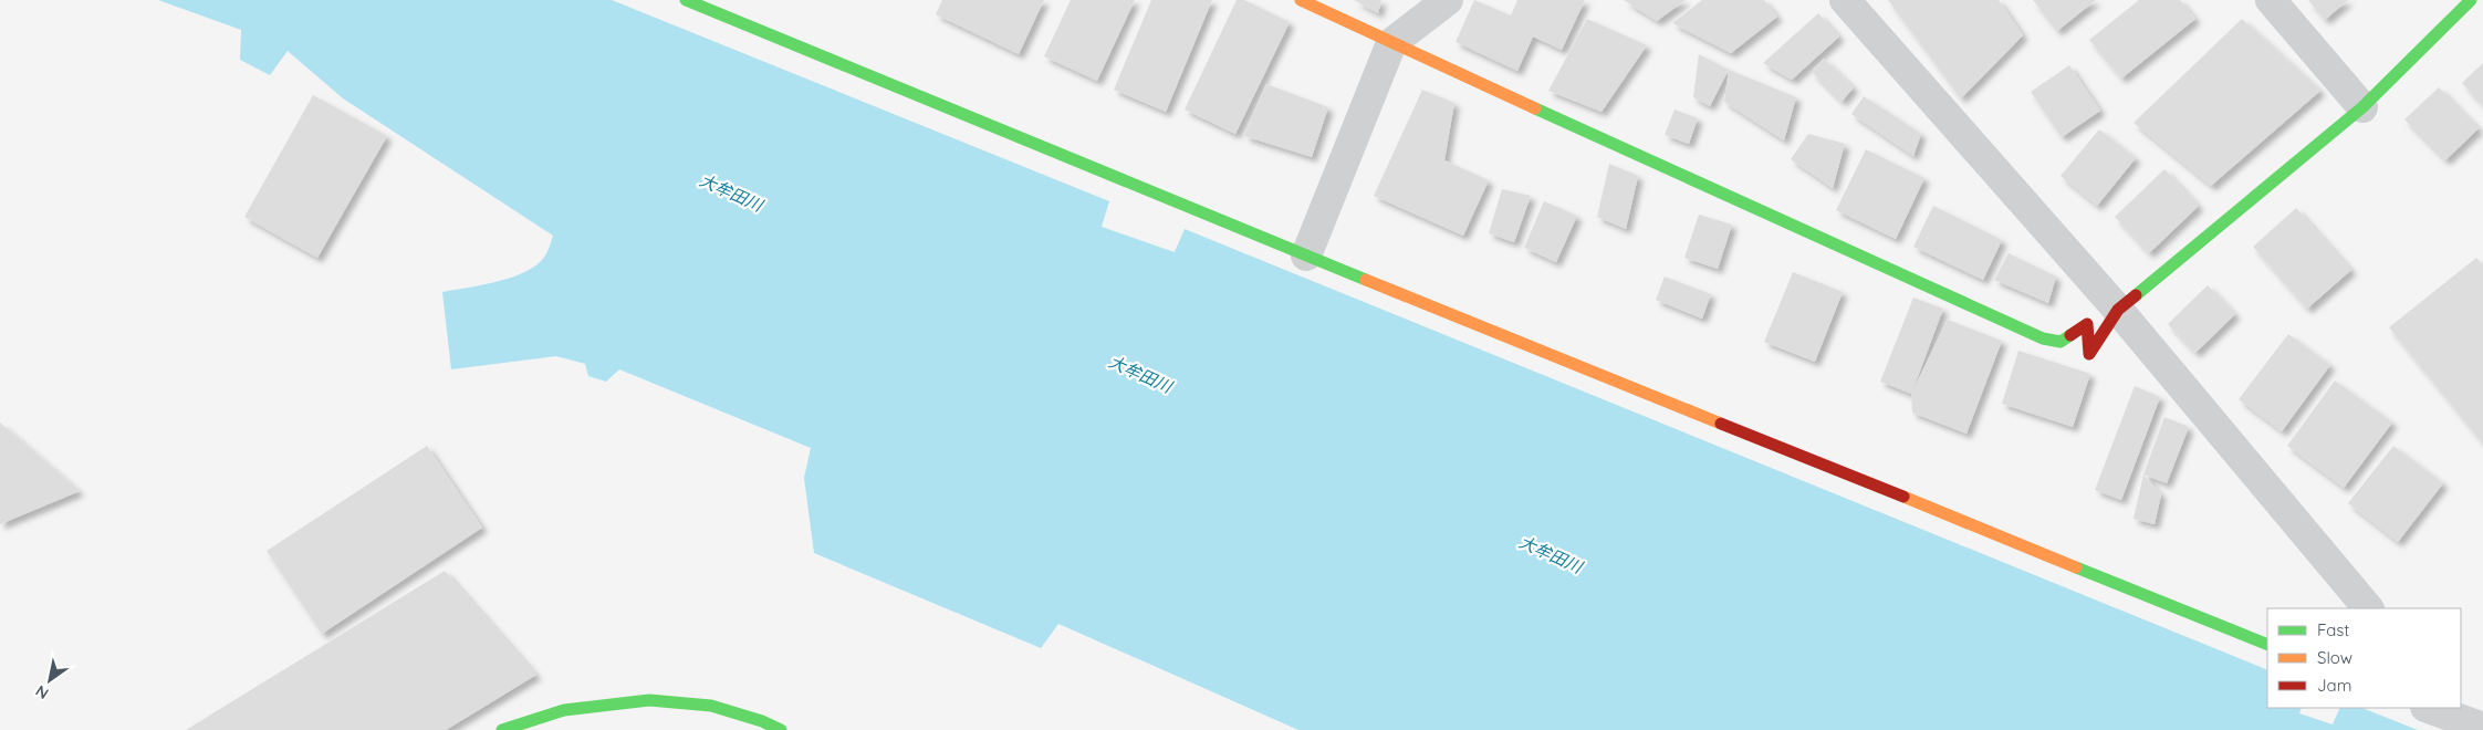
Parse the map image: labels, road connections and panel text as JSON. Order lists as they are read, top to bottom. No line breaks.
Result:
{"water":["大牟田川"],"legend":["Fast","Slow","Jam"],"north":"bottom left"}
